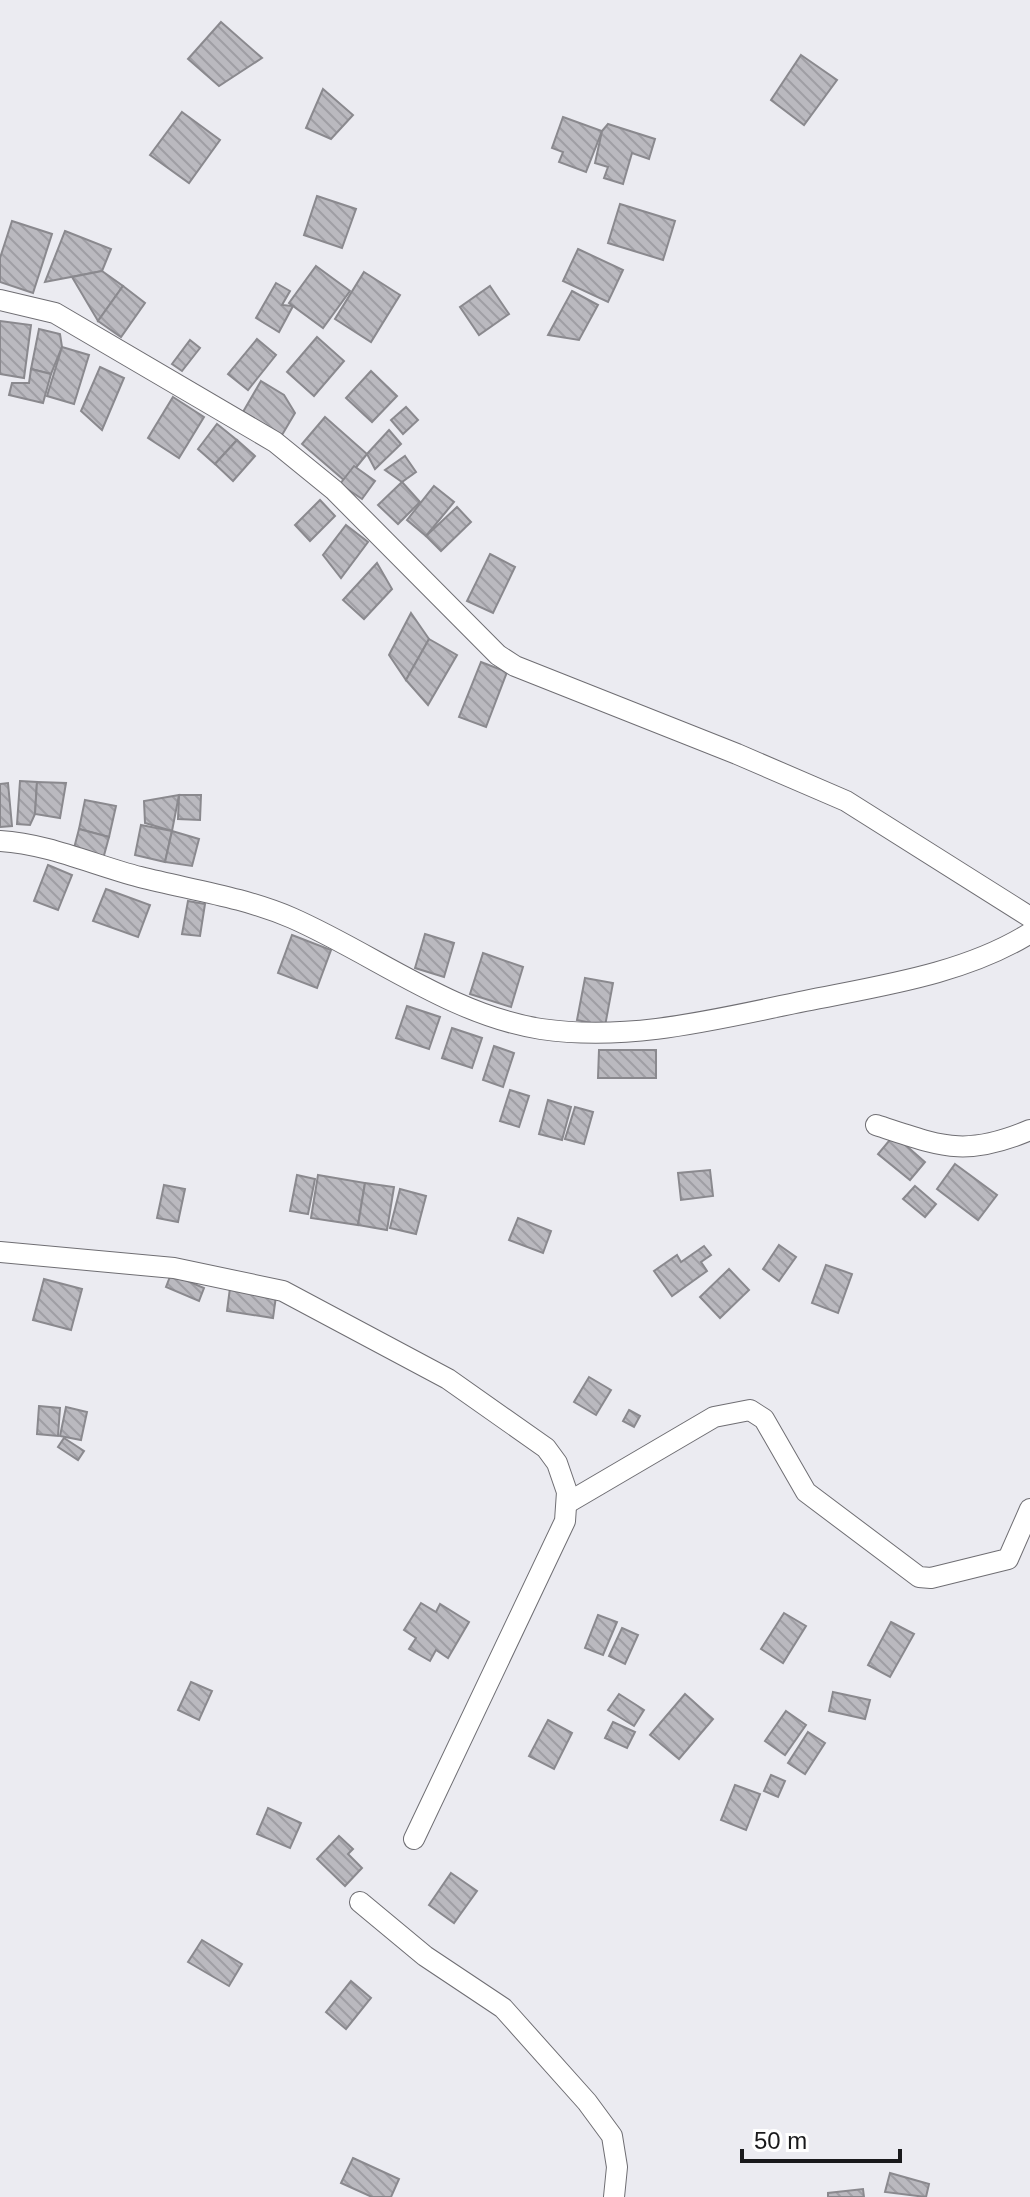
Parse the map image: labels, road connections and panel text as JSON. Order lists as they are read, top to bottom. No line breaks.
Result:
{"scale_bar":"50 m"}
